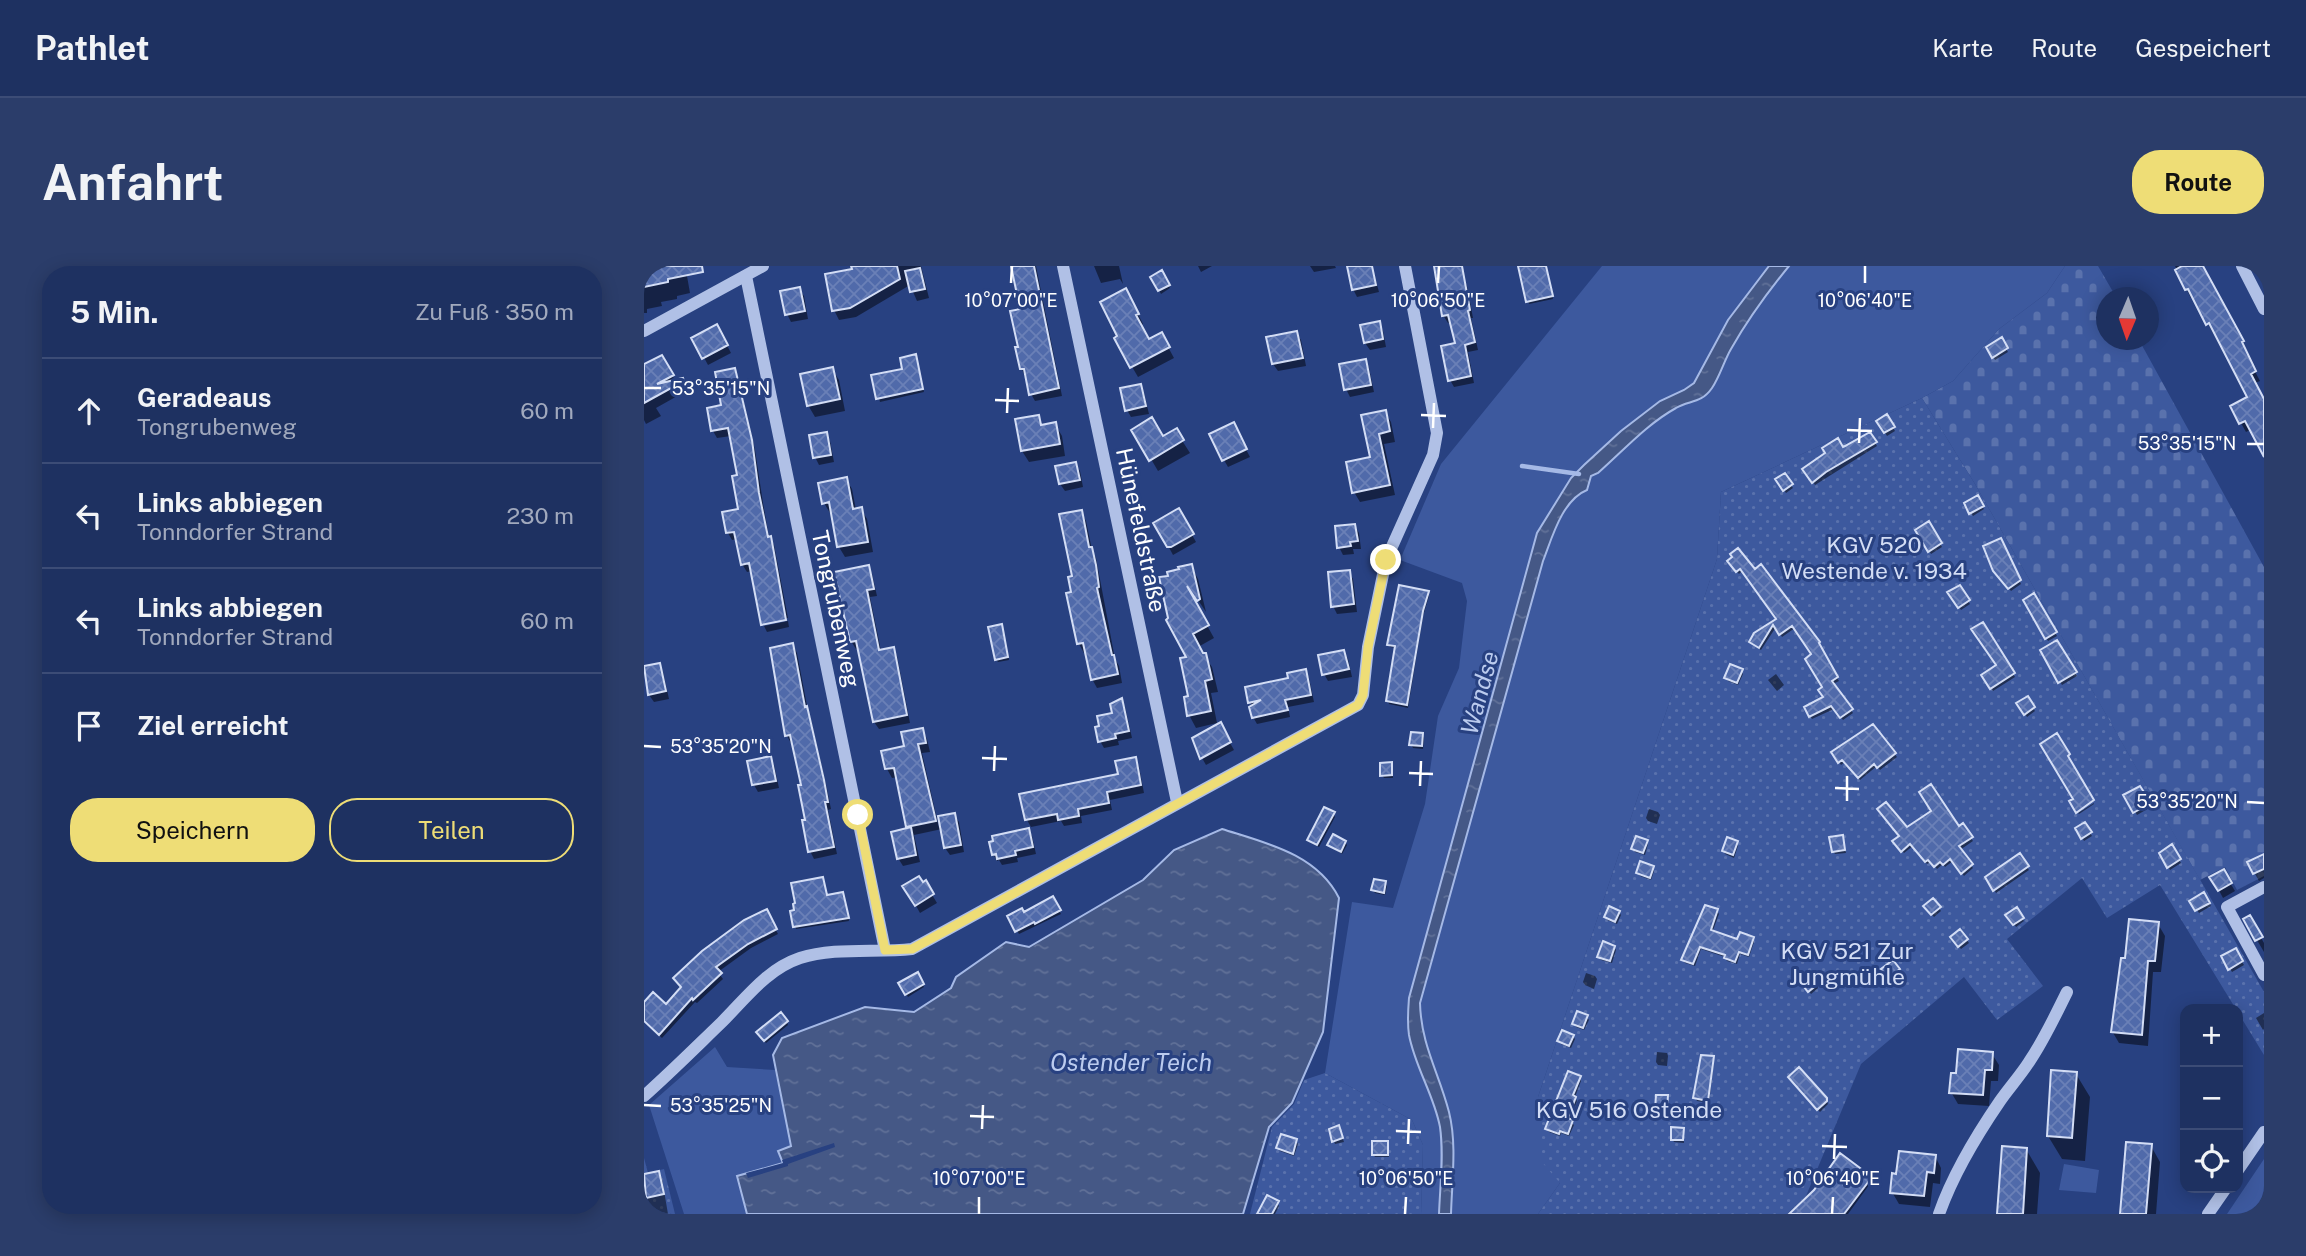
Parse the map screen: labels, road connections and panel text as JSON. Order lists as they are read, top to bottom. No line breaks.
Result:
{"streets":{"street":["Hünefeldstraße","Tongrubenweg"]},"water":["Wandse","Ostender Teich"],"parks":["KGV 520 Westende v. 1934","KGV 521 Zur Jungmühle","KGV 516 Ostende"],"north":"bottom","page":{"header":"Pathlet","nav":["Karte","Route","Gespeichert"],"buttons":["Route",["Speichern","Teilen"]],"title":"Anfahrt","heading":["5 Min.","Zu Fuß · 350 m"],"list":[["Geradeaus","Tongrubenweg","60 m"],["Links abbiegen","Tonndorfer Strand","230 m"],["Links abbiegen","Tonndorfer Strand","60 m"],"Ziel erreicht"],"map_buttons":["+","−"]},"coordinates":["10°07'00\"E","10°06'50\"E","10°06'40\"E","53°35'15\"N","53°35'20\"N","53°35'25\"N"]}
